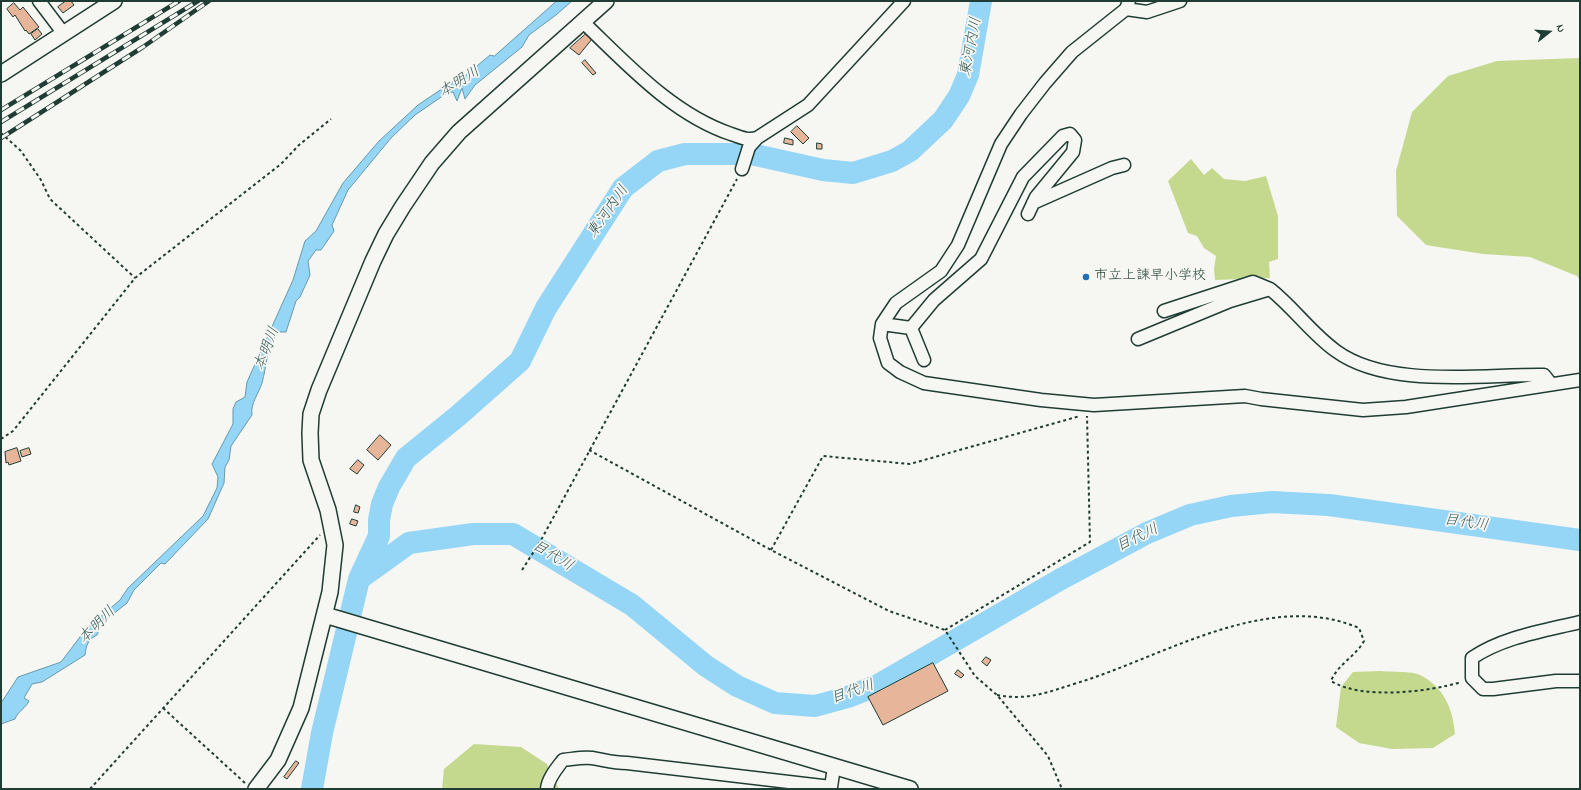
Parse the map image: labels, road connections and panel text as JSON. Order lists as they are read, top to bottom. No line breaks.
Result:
{"water":["東河内川","本明川","目代川"],"places":["市立上諫早小学校"],"north":"right"}
